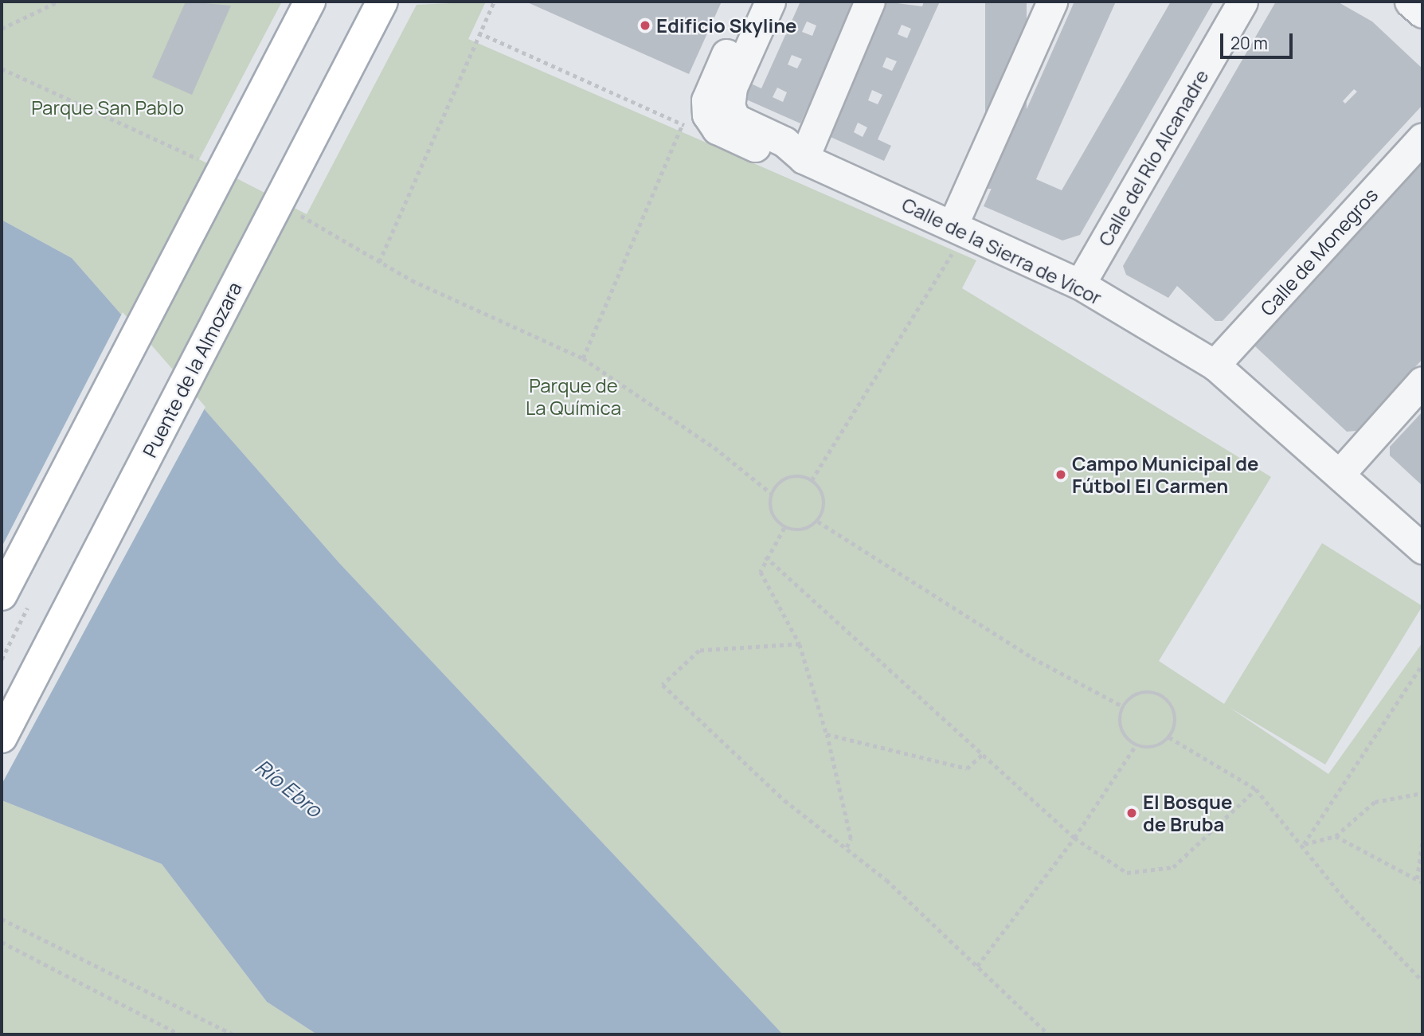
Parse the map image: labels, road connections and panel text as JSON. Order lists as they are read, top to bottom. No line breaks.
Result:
{"streets":{"main road":["Puente de la Almozara"],"street":["Calle del Río Alcanadre","Calle de la Sierra de Vicor","Calle de Monegros"]},"crossings":[["Calle del Río Alcanadre","Calle de la Sierra de Vicor"],["Calle de la Sierra de Vicor","Calle de Monegros"]],"water":["Río Ebro"],"parks":["Parque San Pablo","Parque de La Química"],"places":["Edificio Skyline","Campo Municipal de Fútbol El Carmen","El Bosque de Bruba"],"scale_bar":"20 m"}
